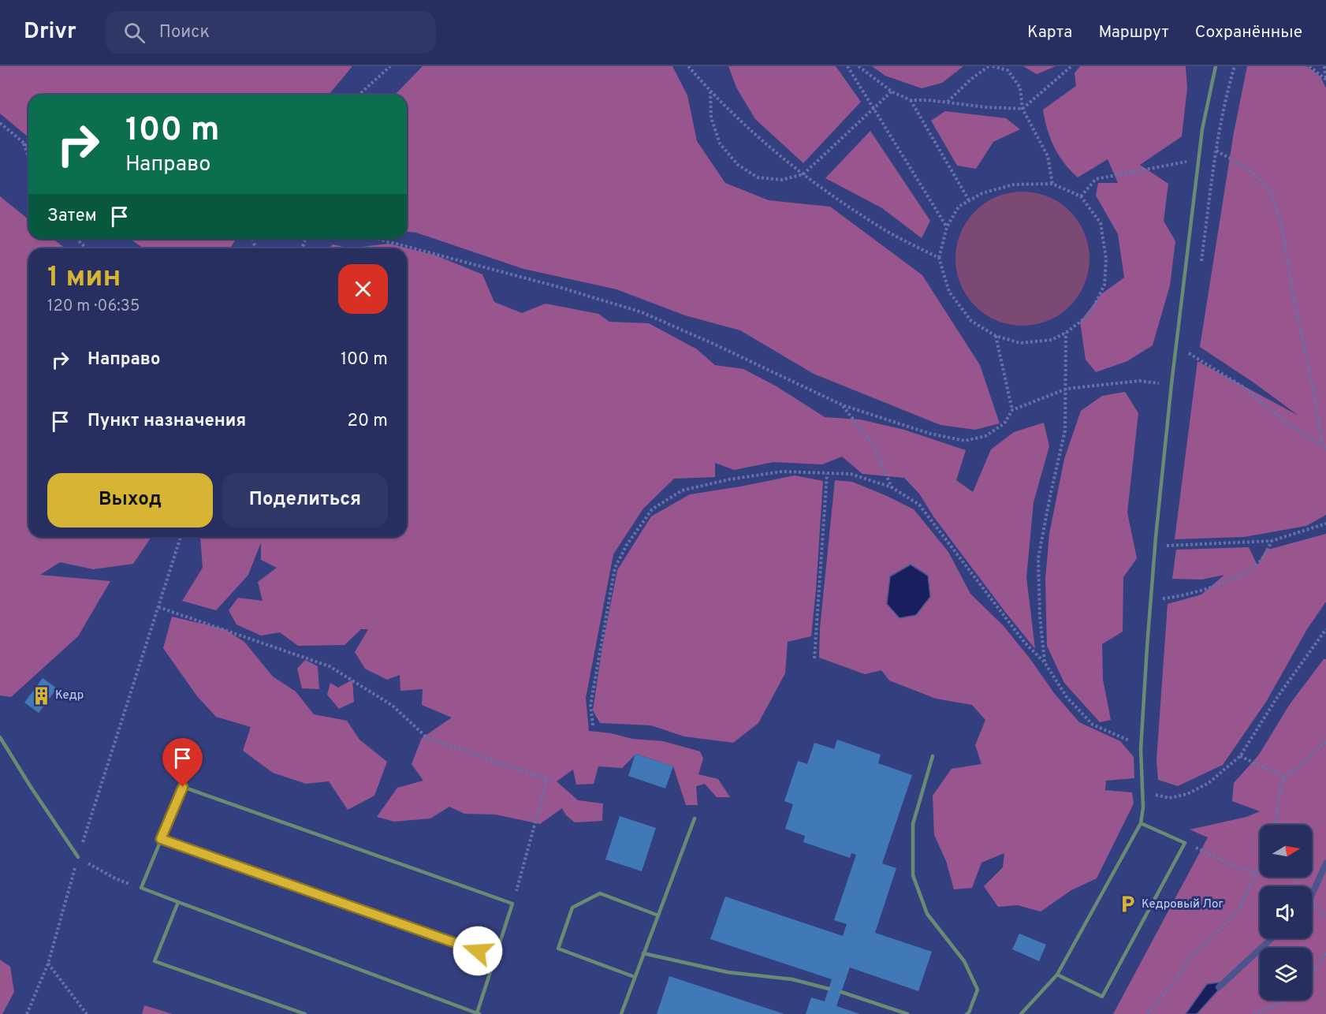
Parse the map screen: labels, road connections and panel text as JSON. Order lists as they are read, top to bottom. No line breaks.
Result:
{"places":{"building":["Кедр"],"parking":["Кедровый Лог"]},"north":"right","page":{"header":"Drivr","search":"Поиск","nav":["Карта","Маршрут","Сохранённые"],"turn":["100 m","Направо"],"then":"Затем","heading":["1 мин","120 m · 06:35"],"list":[{"name":"Направо","value":"100 m"},{"name":"Пункт назначения","value":"20 m"}],"buttons":["Выход","Поделиться"]}}
